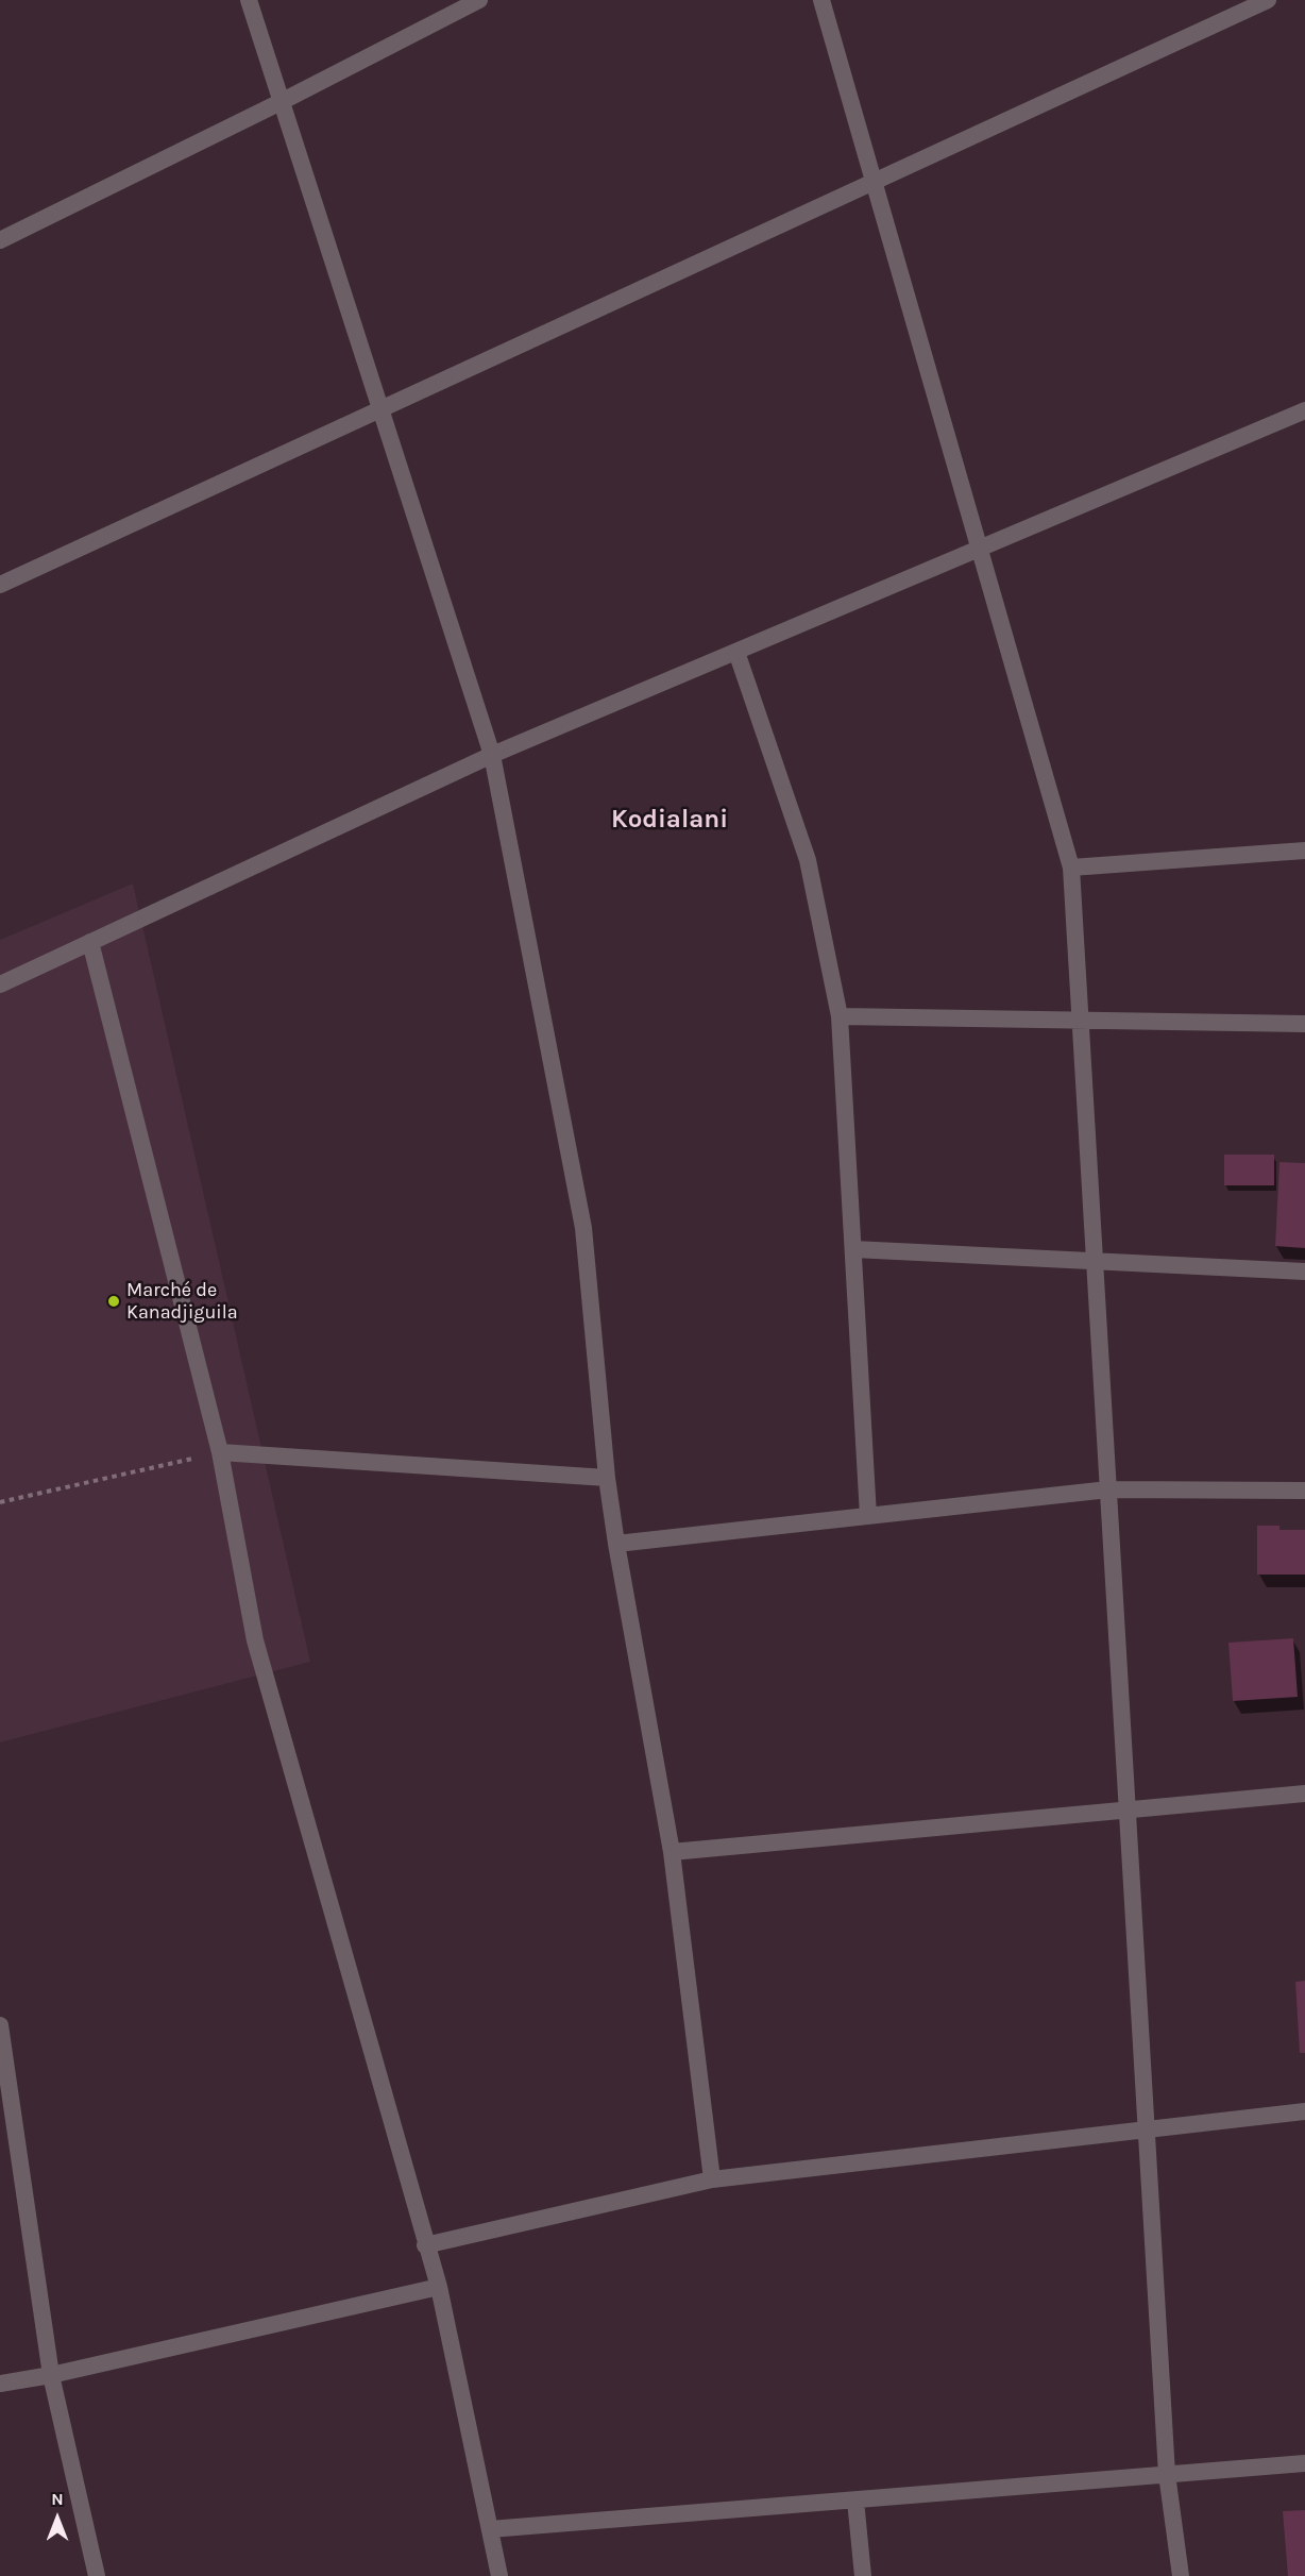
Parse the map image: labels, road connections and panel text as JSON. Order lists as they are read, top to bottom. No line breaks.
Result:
{"districts":["Kodialani"],"places":["Marché de Kanadjiguila"],"north":"top"}
